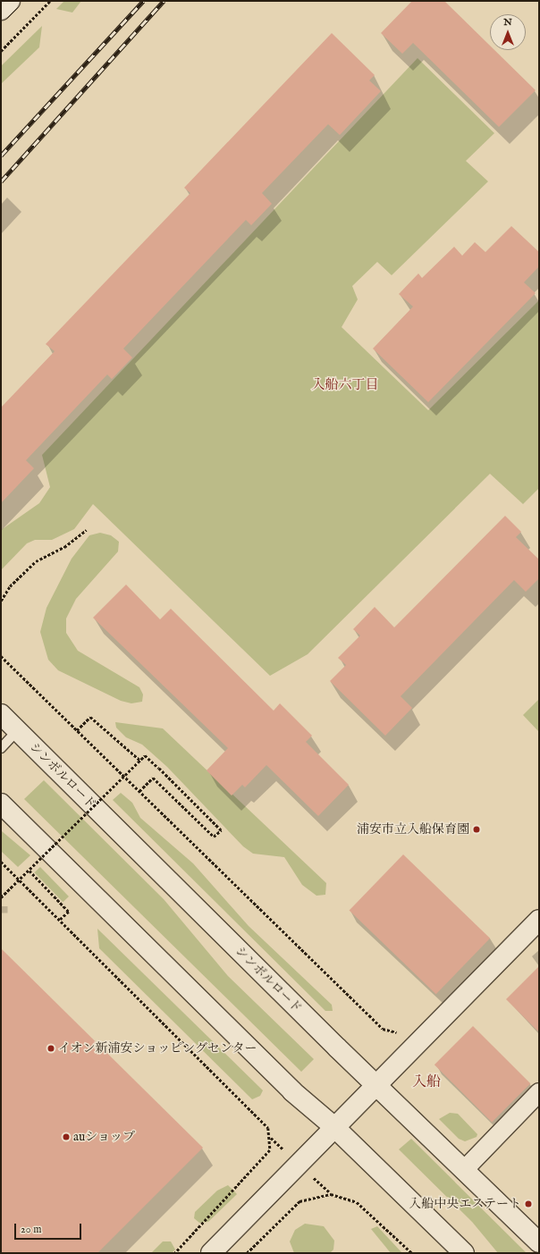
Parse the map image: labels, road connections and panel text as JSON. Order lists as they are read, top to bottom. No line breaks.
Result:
{"streets":{"street":["シンボルロード"]},"districts":["入船六丁目","入船"],"places":["浦安市立入船保育園","イオン新浦安ショッピングセンター","auショップ","入船中央エステート"],"scale_bar":"20 m","north":"top"}
